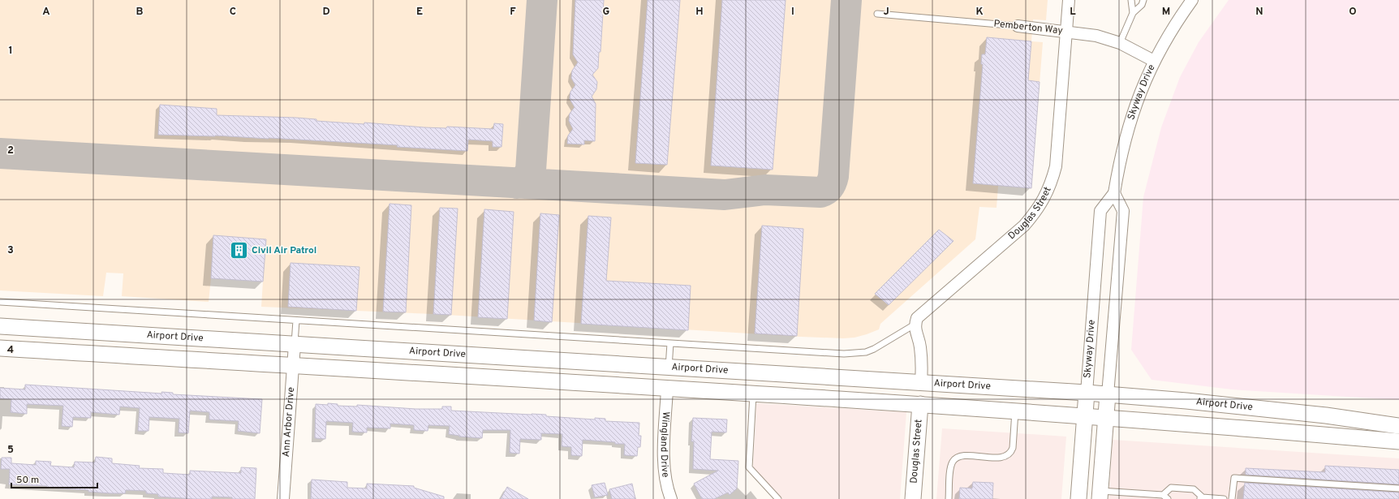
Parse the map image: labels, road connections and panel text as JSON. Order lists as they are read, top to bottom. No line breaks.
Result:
{"streets":{"main road":["Douglas Street","Airport Drive"],"street":["Pemberton Way","Skyway Drive","Ann Arbor Drive","Wingland Drive"]},"crossings":[["Pemberton Way","Skyway Drive"],["Pemberton Way","Douglas Street"],["Skyway Drive","Airport Drive"],["Airport Drive","Ann Arbor Drive"]],"places":{"building":["Civil Air Patrol"]},"scale_bar":"50 m","grid":{"columns":["A","B","C","D","E","F","G","H","I","J","K","L","M","N","O"],"rows":["1","2","3","4","5"]}}
